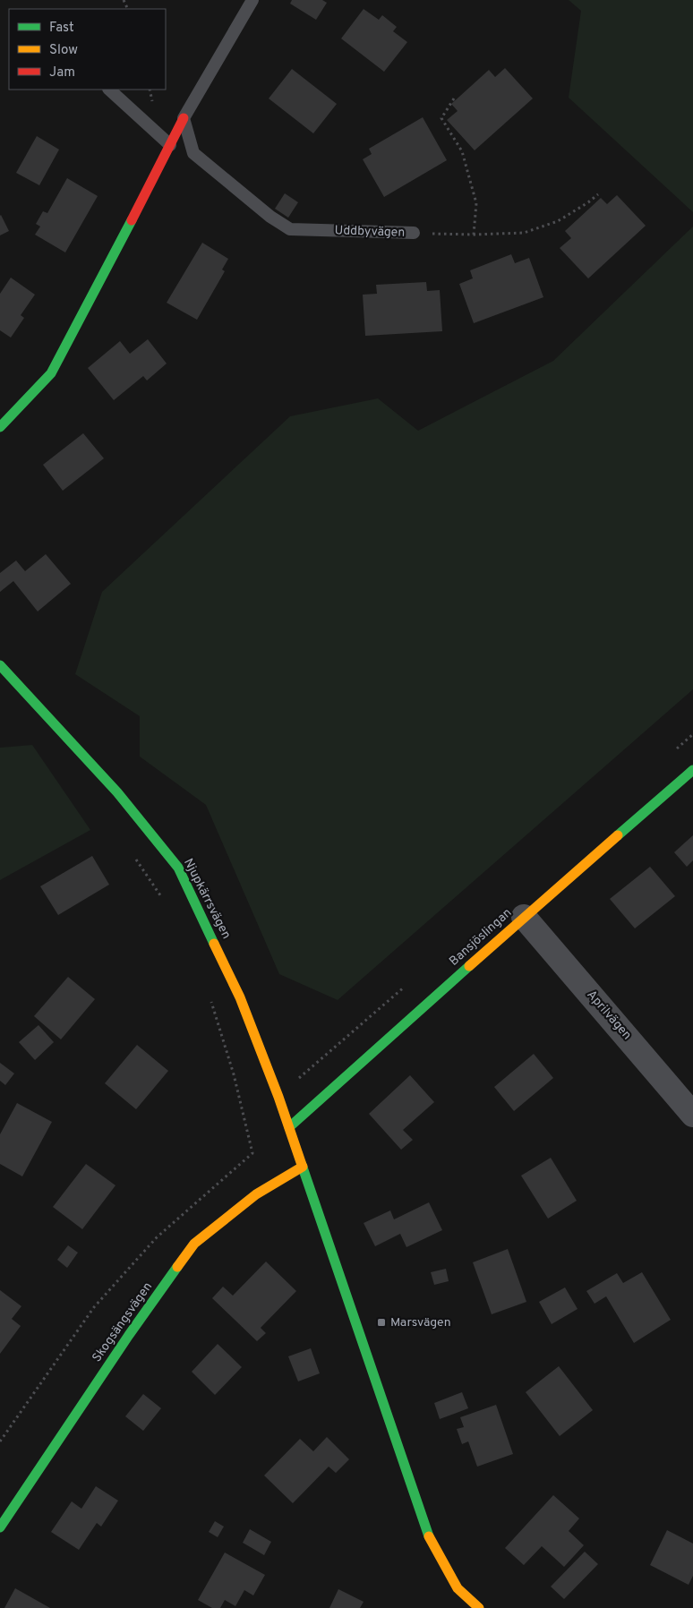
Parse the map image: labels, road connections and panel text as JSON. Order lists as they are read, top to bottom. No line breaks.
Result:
{"streets":{"street":["Njupkärrsvägen","Bansjöslingan","Aprilvägen","Skogsängsvägen"],"lane":["Uddbyvägen"]},"crossings":[["Njupkärrsvägen","Bansjöslingan"],["Njupkärrsvägen","Skogsängsvägen"],["Bansjöslingan","Aprilvägen"]],"places":{"transit":["Marsvägen"]},"legend":["Fast","Slow","Jam"]}
